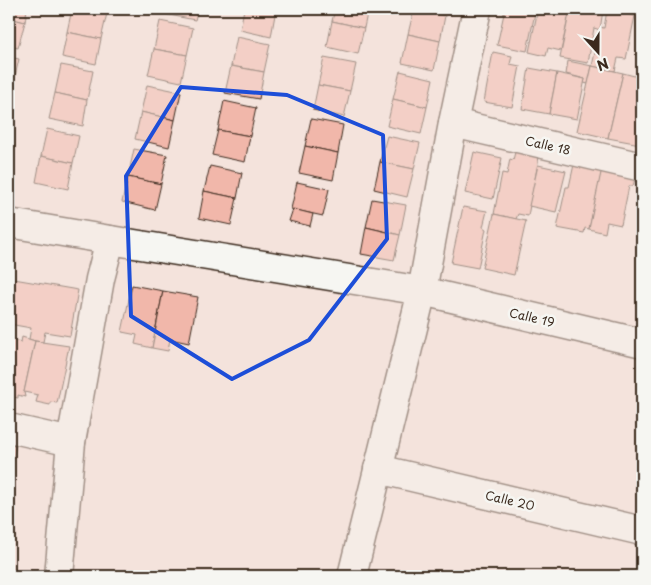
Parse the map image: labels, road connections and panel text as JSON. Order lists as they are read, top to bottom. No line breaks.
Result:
{"streets":{"street":["Calle 18","Calle 19","Calle 20"]},"north":"bottom"}
